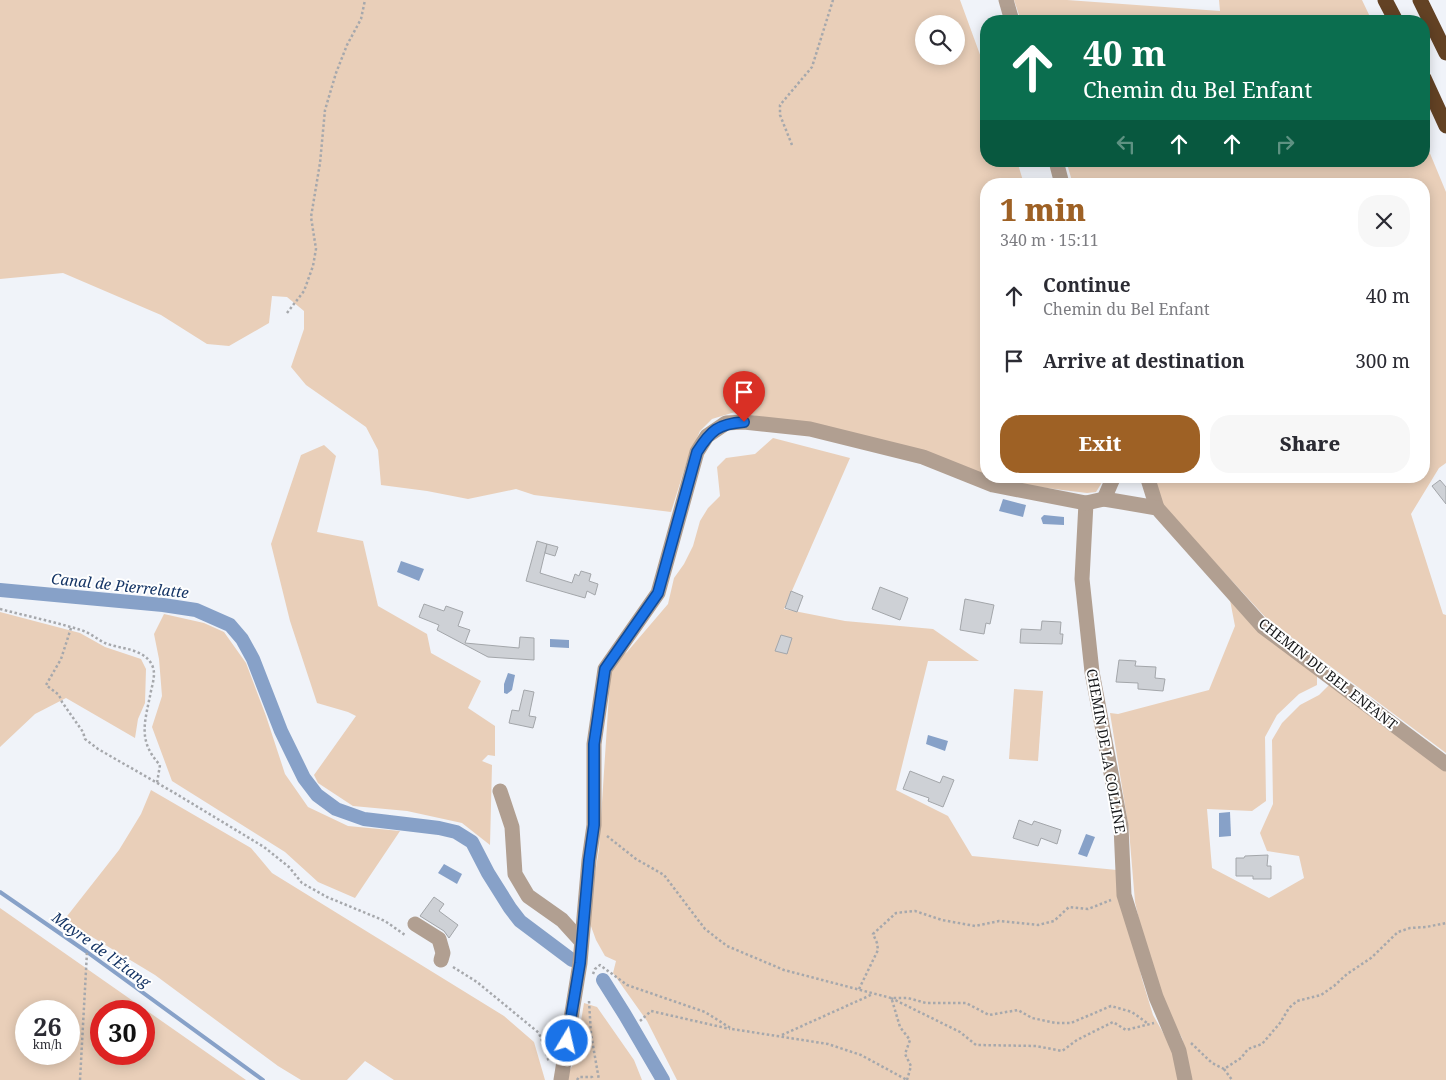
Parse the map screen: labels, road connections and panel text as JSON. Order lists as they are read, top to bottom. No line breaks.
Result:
{"streets":{"street":["CHEMIN DU BEL ENFANT","CHEMIN DE LA COLLINE"]},"water":["Canal de Pierrelatte","Mayre de l'Étang"],"page":{"turn":["40 m","Chemin du Bel Enfant"],"heading":["1 min","340 m · 15:11"],"list":[{"name":"Continue","note":"Chemin du Bel Enfant","value":"40 m"},{"name":"Arrive at destination","value":"300 m"}],"buttons":["Exit","Share"],"speed":"26 km/h","limit":"30"}}
